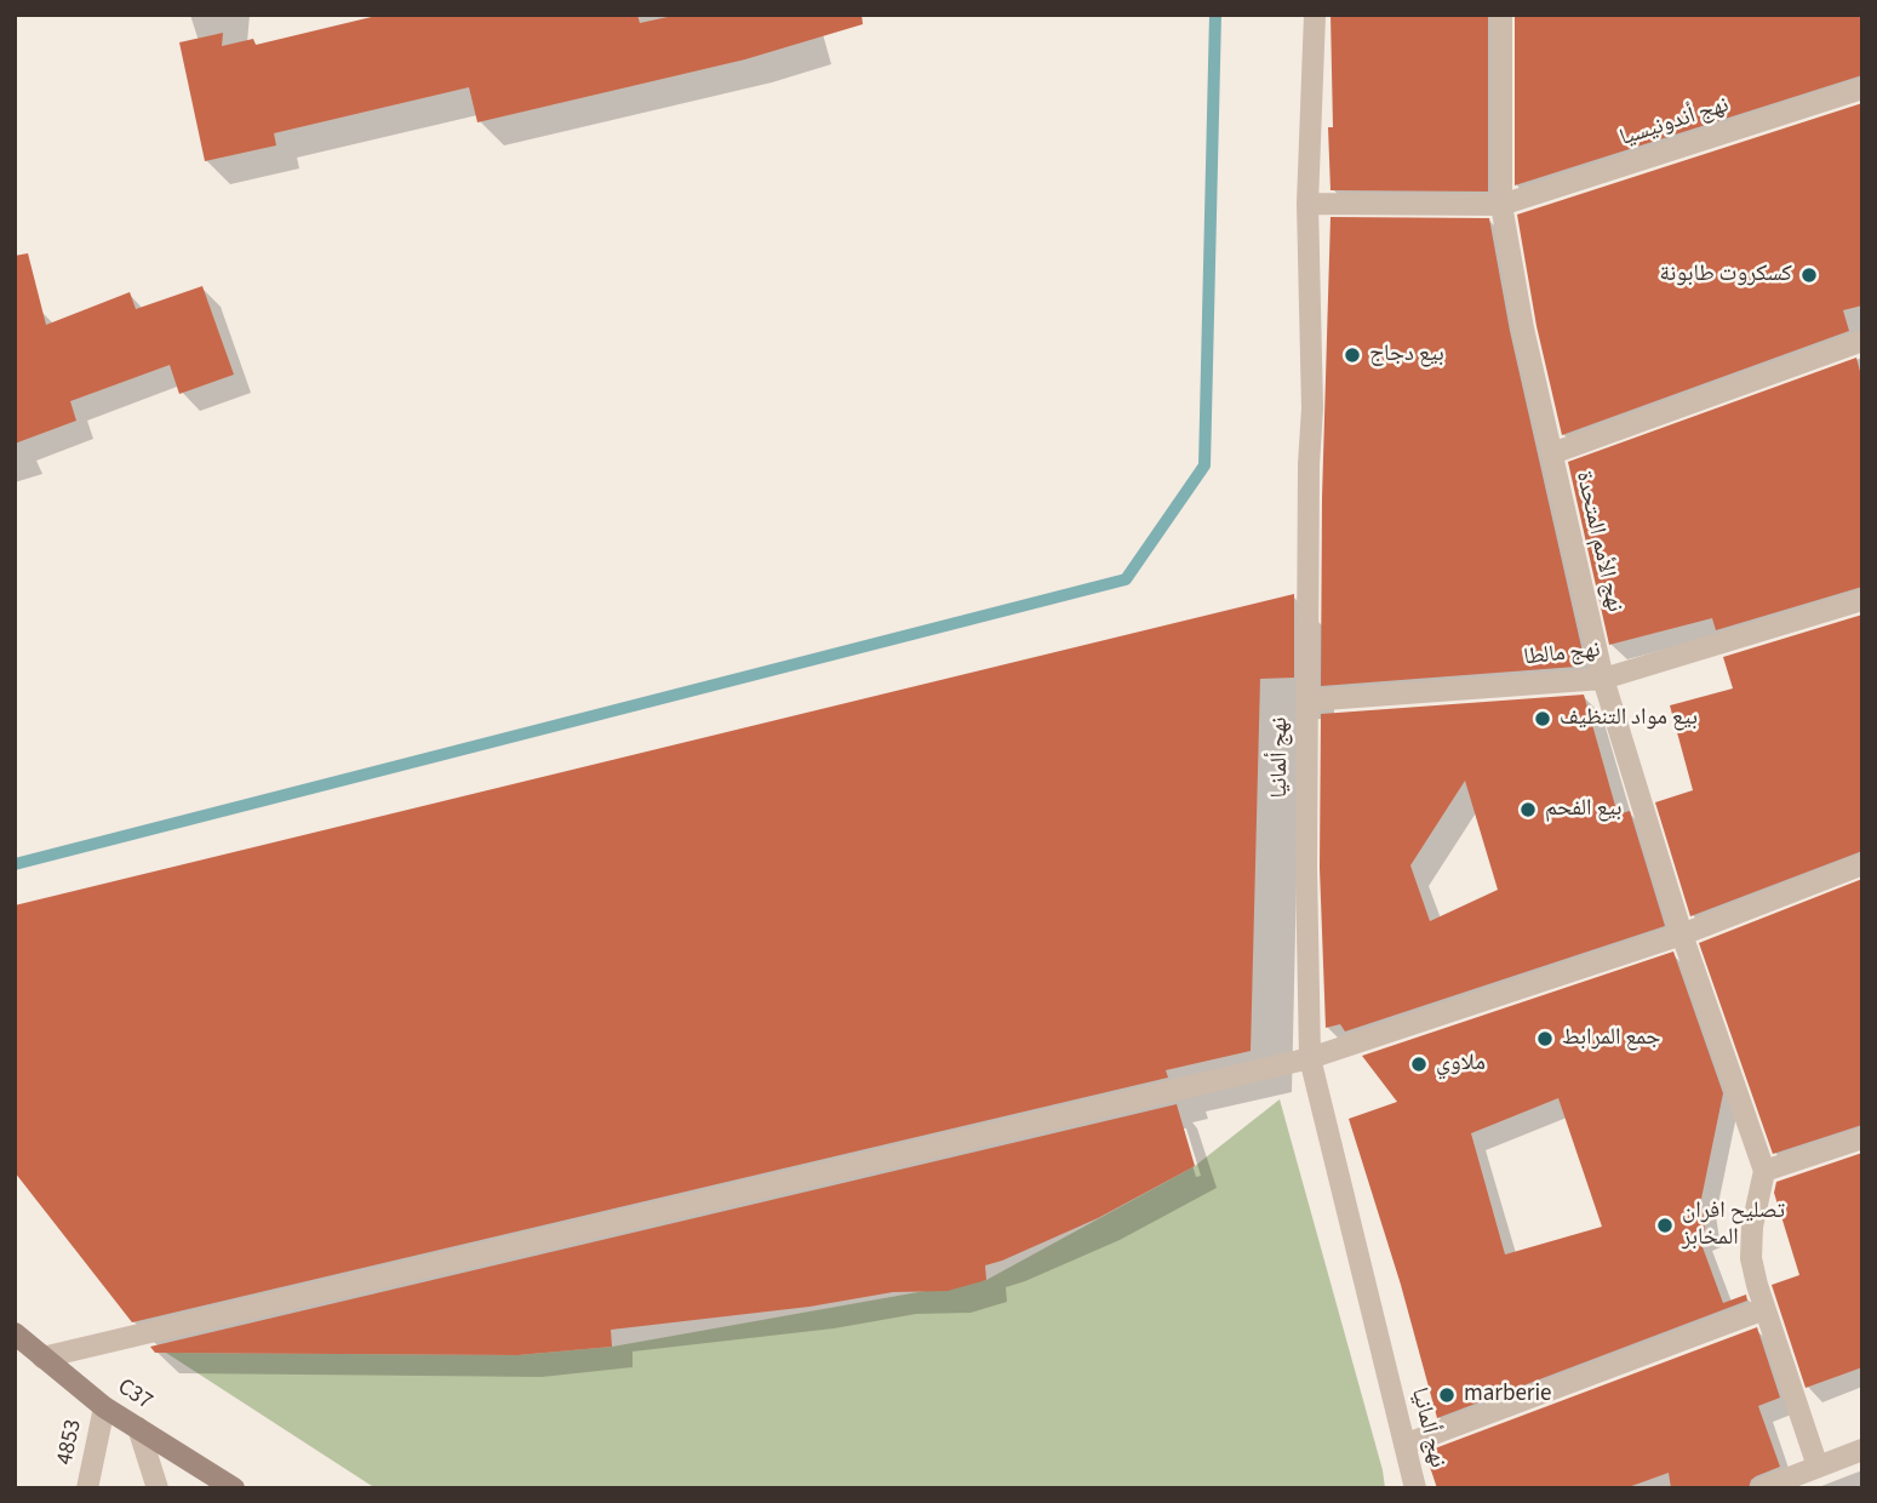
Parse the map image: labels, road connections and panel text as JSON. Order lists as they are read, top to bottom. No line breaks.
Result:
{"streets":{"main road":["C37"],"street":["نهج أندونيسيا","نهج الأمم المتحدة","نهج مالطا","نهج ألمانيا","4853"]},"crossings":[["نهج أندونيسيا","نهج الأمم المتحدة"],["نهج أندونيسيا","نهج ألمانيا"],["نهج الأمم المتحدة","نهج مالطا"],["نهج مالطا","نهج ألمانيا"],["C37","4853"]],"places":["كسكروت طابونة","بيع دجاج","بيع مواد التنظيف","بيع الفحم","جمع المرابط","ملاوي","تصليح افران المخابز","marberie"]}
